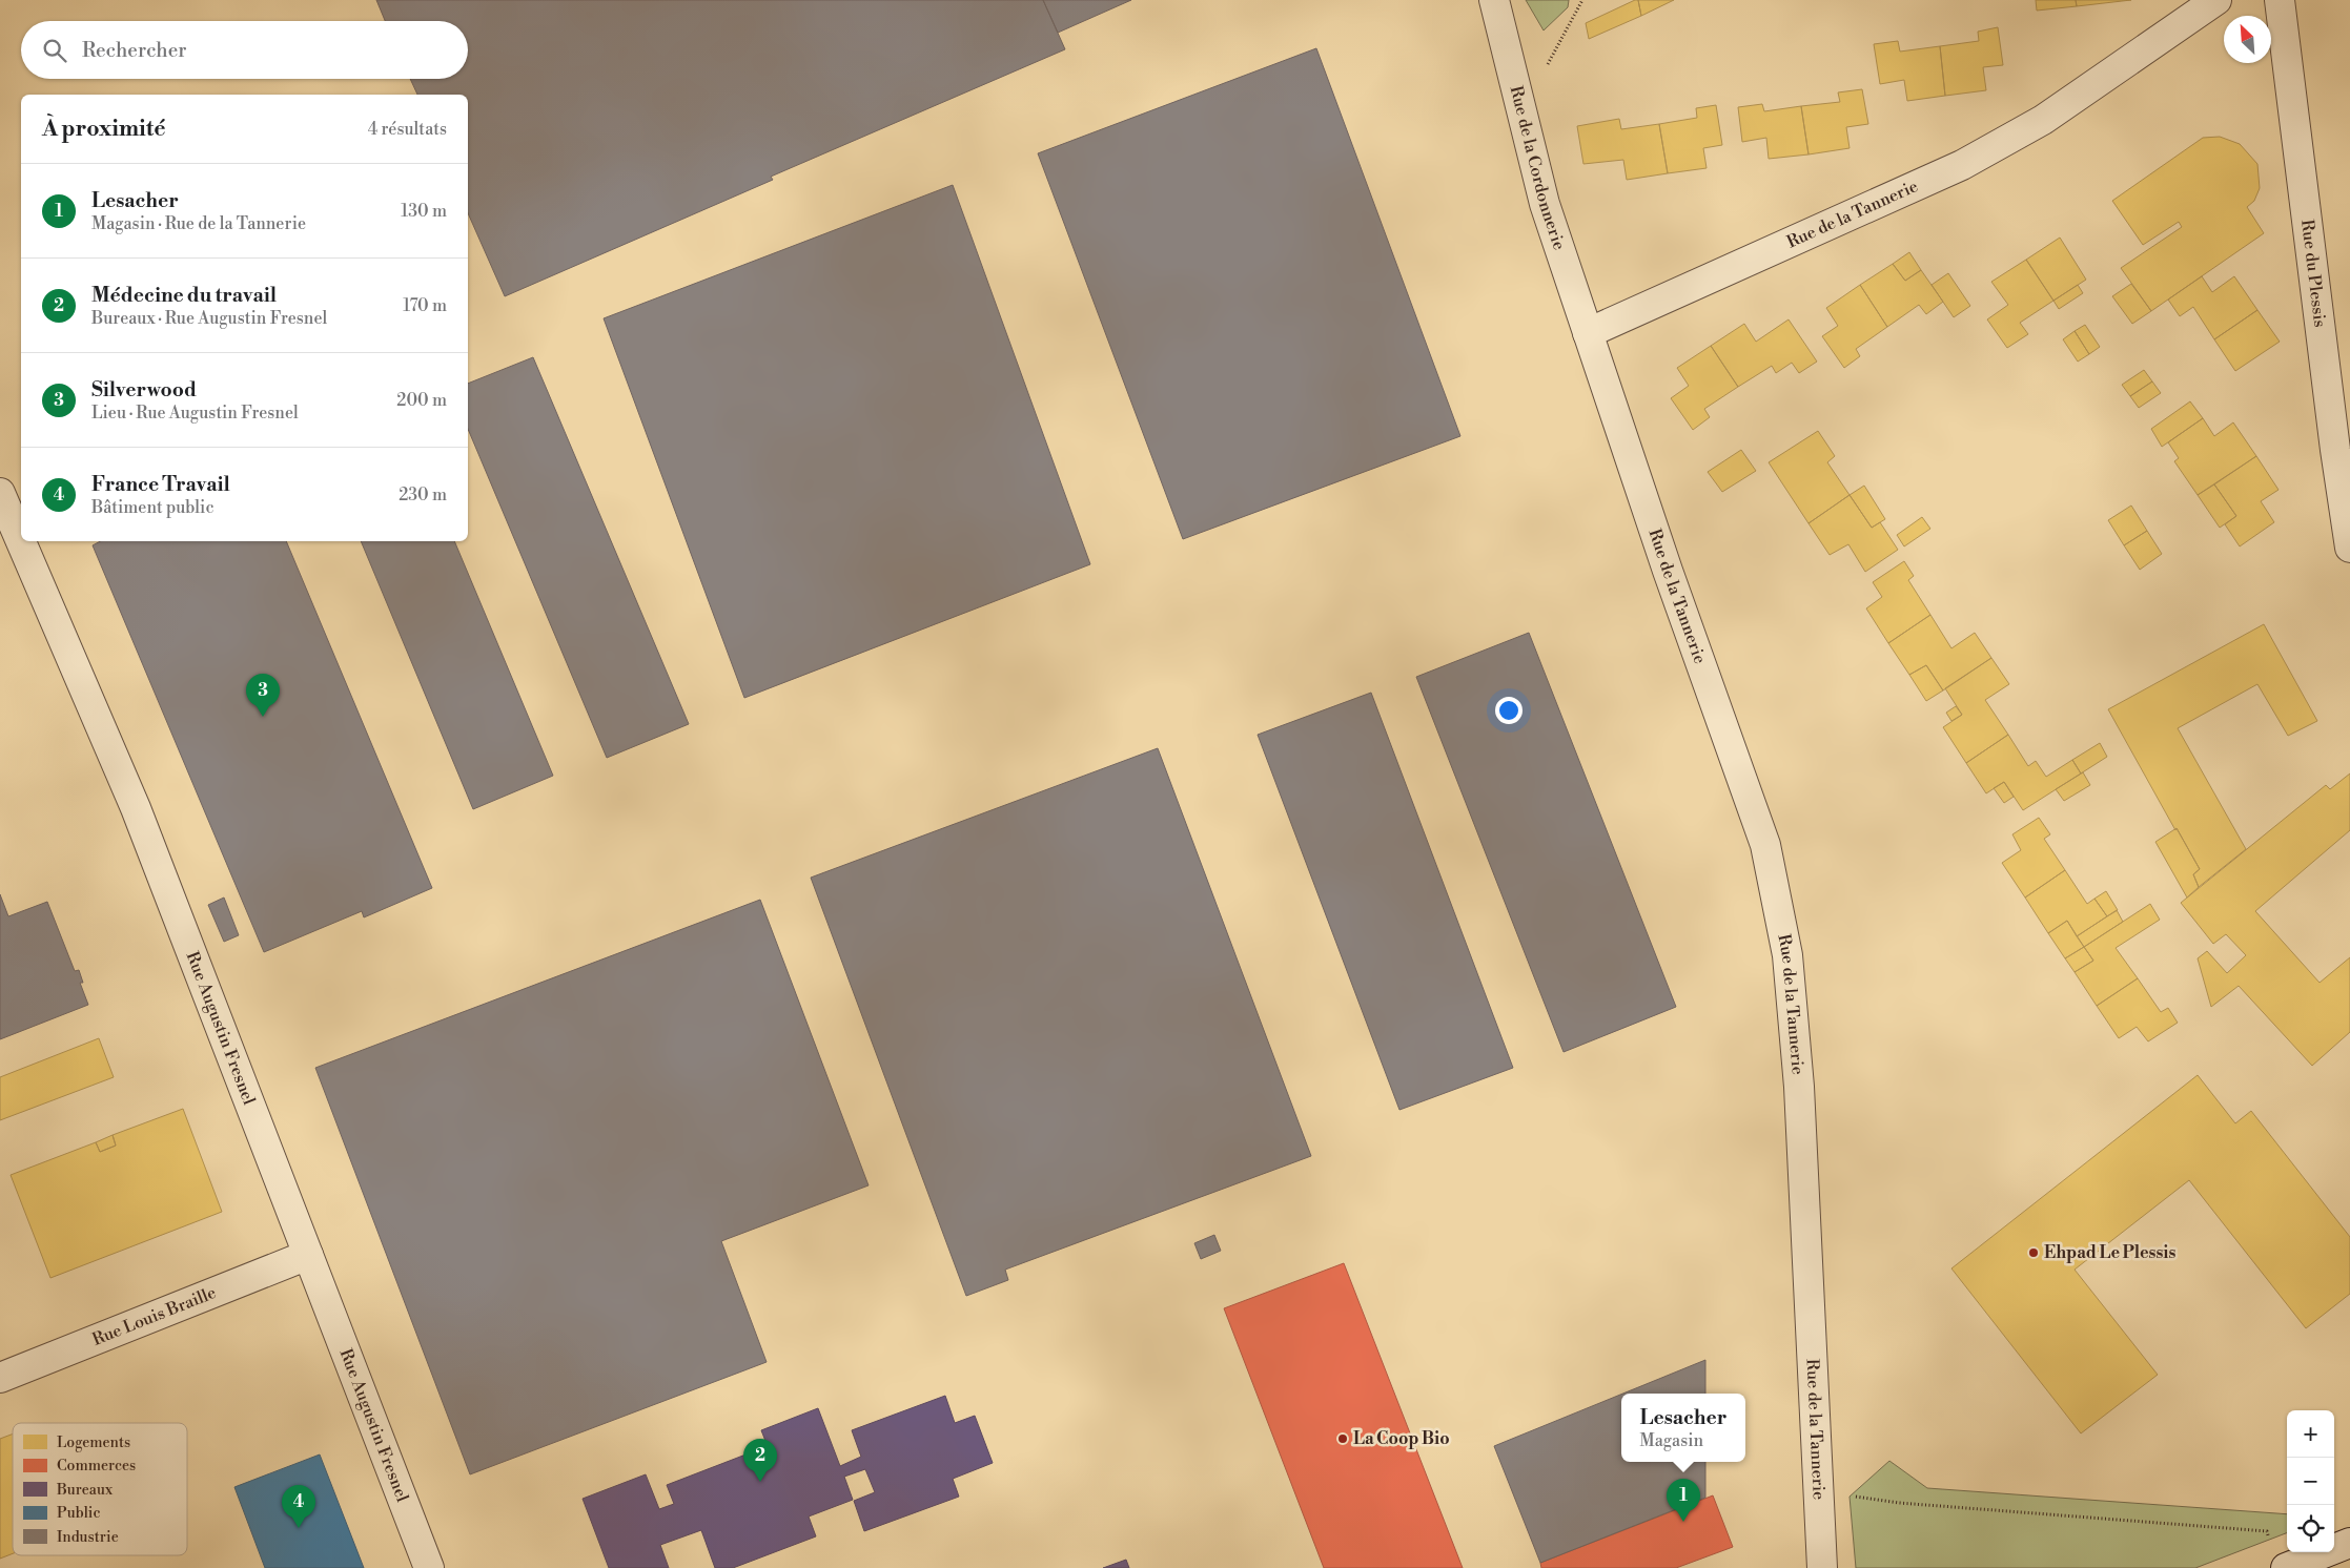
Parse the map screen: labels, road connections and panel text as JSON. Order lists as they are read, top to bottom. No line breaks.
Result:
{"streets":{"street":["Rue de la Cordonnerie","Rue de la Tannerie","Rue du Plessis","Rue Augustin Fresnel","Rue Louis Braille"]},"crossings":[["Rue de la Cordonnerie","Rue de la Tannerie"],["Rue Augustin Fresnel","Rue Louis Braille"]],"places":["Ehpad Le Plessis","La Coop Bio"],"legend":["Logements","Commerces","Bureaux","Public","Industrie"],"north":"top left","page":{"search":"Rechercher","heading":["À proximité","4 résultats"],"list":[{"mark":"1","name":"Lesacher","note":"Magasin · Rue de la Tannerie","value":"130 m"},{"mark":"2","name":"Médecine du travail","note":"Bureaux · Rue Augustin Fresnel","value":"170 m"},{"mark":"3","name":"Silverwood","note":"Lieu · Rue Augustin Fresnel","value":"200 m"},{"mark":"4","name":"France Travail","note":"Bâtiment public","value":"230 m"}],"pins":["3","2","1","4"],"popup":["Lesacher","Magasin"],"map_buttons":["+","−"]}}
